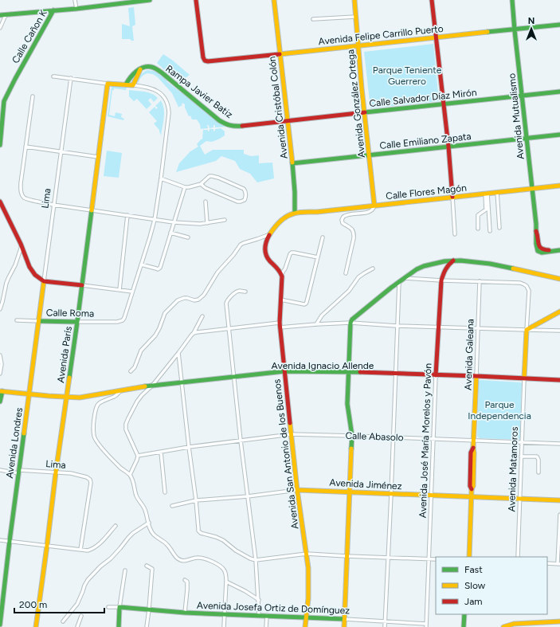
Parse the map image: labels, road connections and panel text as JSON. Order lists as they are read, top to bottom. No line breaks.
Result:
{"streets":{"main road":["Avenida Felipe Carrillo Puerto","Calle Cañon K","Rampa Javier Batiz","Calle Salvador Díaz Mirón","Avenida González Ortega","Avenida Cristóbal Colón","Avenida Mutualismo","Calle Emiliano Zapata","Calle Flores Magón","Lima","Calle Roma","Avenida París","Avenida Galeana","Avenida Ignacio Allende","Avenida José María Morelos y Pavón","Avenida Londres","Avenida San Antonio de los Buenos","Avenida Matamoros","Avenida Jiménez","Avenida Josefa Ortiz de Domínguez"],"street":["Calle Abasolo"]},"crossings":[["Avenida Felipe Carrillo Puerto","Avenida González Ortega"],["Avenida Felipe Carrillo Puerto","Avenida Cristóbal Colón"],["Avenida Felipe Carrillo Puerto","Avenida Mutualismo"],["Rampa Javier Batiz","Calle Salvador Díaz Mirón"],["Rampa Javier Batiz","Avenida Cristóbal Colón"],["Calle Salvador Díaz Mirón","Avenida González Ortega"],["Calle Salvador Díaz Mirón","Avenida Cristóbal Colón"],["Calle Salvador Díaz Mirón","Avenida Mutualismo"],["Avenida González Ortega","Calle Emiliano Zapata"],["Avenida González Ortega","Calle Flores Magón"],["Avenida Cristóbal Colón","Calle Emiliano Zapata"],["Avenida Cristóbal Colón","Calle Flores Magón"],["Avenida Mutualismo","Calle Emiliano Zapata"],["Avenida Mutualismo","Calle Flores Magón"],["Lima","Calle Roma"],["Lima","Avenida París"],["Lima","Avenida Londres"],["Calle Roma","Avenida París"],["Calle Roma","Avenida Londres"],["Avenida París","Avenida Ignacio Allende"],["Avenida Galeana","Avenida Ignacio Allende"],["Avenida Galeana","Calle Abasolo"],["Avenida Galeana","Avenida Matamoros"],["Avenida Galeana","Avenida Jiménez"],["Avenida Ignacio Allende","Avenida José María Morelos y Pavón"],["Avenida Ignacio Allende","Avenida Londres"],["Avenida Ignacio Allende","Avenida San Antonio de los Buenos"],["Avenida Ignacio Allende","Avenida Matamoros"],["Calle Abasolo","Avenida José María Morelos y Pavón"],["Calle Abasolo","Avenida San Antonio de los Buenos"],["Calle Abasolo","Avenida Matamoros"],["Avenida José María Morelos y Pavón","Avenida Jiménez"],["Avenida José María Morelos y Pavón","Avenida Josefa Ortiz de Domínguez"],["Avenida San Antonio de los Buenos","Avenida Jiménez"],["Avenida San Antonio de los Buenos","Avenida Josefa Ortiz de Domínguez"],["Avenida Matamoros","Avenida Jiménez"]],"parks":["Parque Teniente Guerrero","Parque Independencia"],"legend":["Fast","Slow","Jam"],"scale_bar":"200 m","north":"top"}
